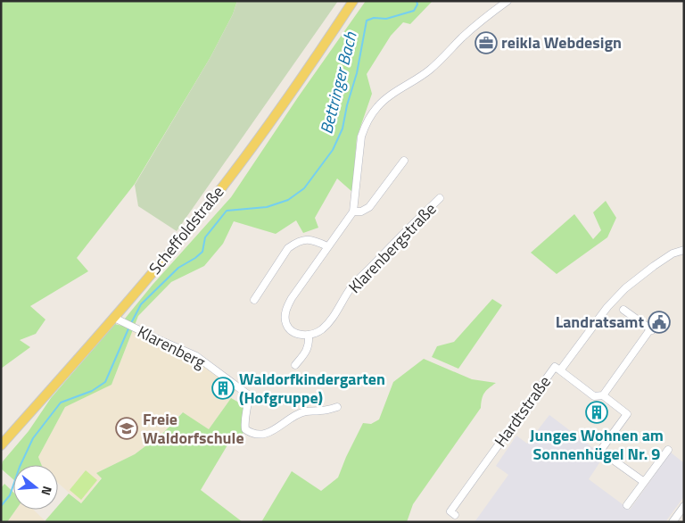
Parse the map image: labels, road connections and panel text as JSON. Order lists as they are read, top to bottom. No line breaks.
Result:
{"streets":{"main road":["Scheffoldstraße"],"street":["Klarenbergstraße","Klarenberg","Hardtstraße"]},"crossings":[["Scheffoldstraße","Klarenberg"]],"water":["Bettringer Bach"],"places":{"office":["reikla Webdesign"],"public building":["Landratsamt"],"building":["Waldorfkindergarten (Hofgruppe)","Junges Wohnen am Sonnenhügel Nr. 9"],"school or university":["Freie Waldorfschule"]},"north":"right"}
